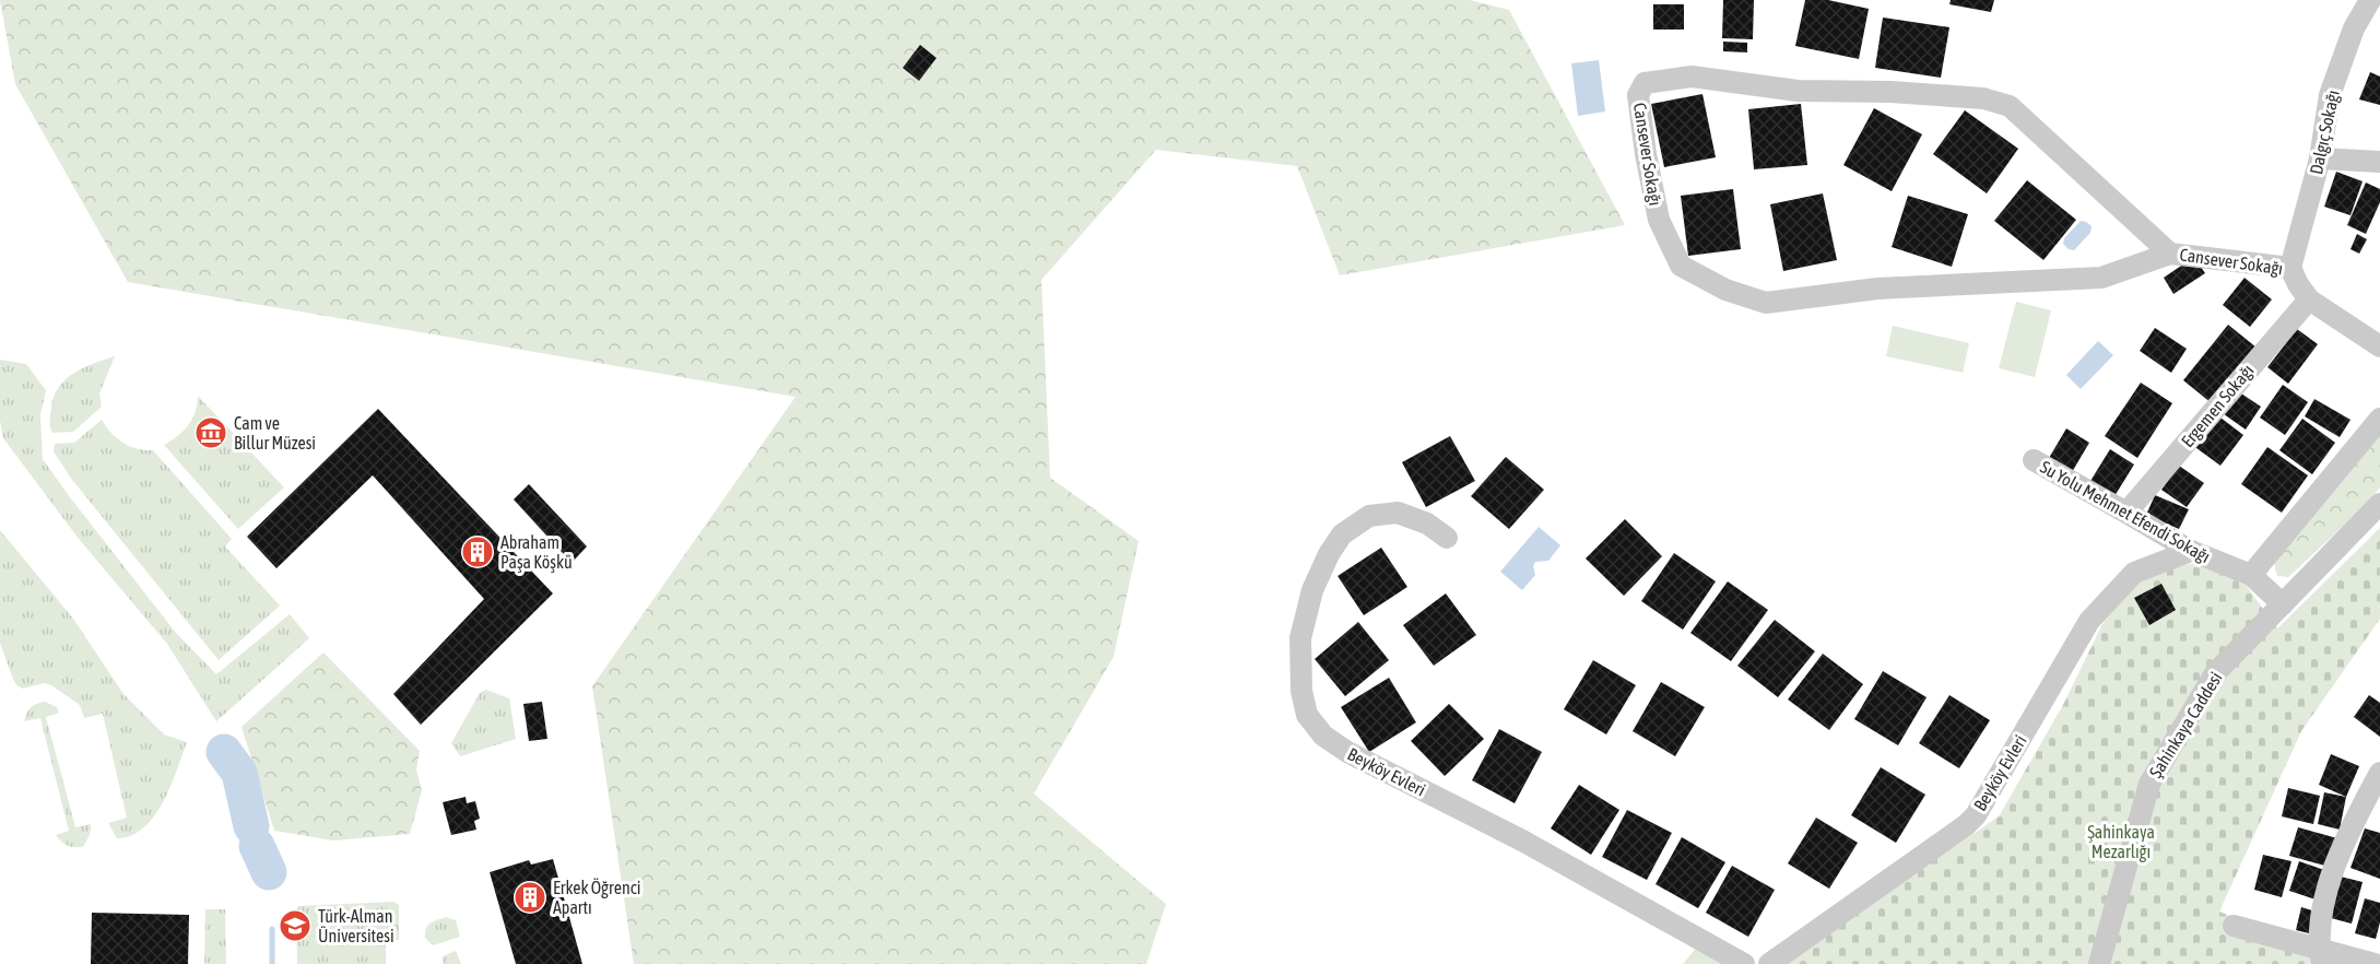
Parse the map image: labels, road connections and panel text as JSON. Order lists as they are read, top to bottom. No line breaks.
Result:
{"streets":{"street":["Dalgıç Sokağı","Cansever Sokağı","Ergemen Sokağı","Su Yolu Mehmet Efendi Sokağı","Şahinkaya Caddesi","Beyköy Evleri"]},"crossings":[["Dalgıç Sokağı","Cansever Sokağı"],["Cansever Sokağı","Ergemen Sokağı"],["Ergemen Sokağı","Su Yolu Mehmet Efendi Sokağı"],["Su Yolu Mehmet Efendi Sokağı","Şahinkaya Caddesi"],["Su Yolu Mehmet Efendi Sokağı","Beyköy Evleri"]],"parks":["Şahinkaya Mezarlığı"],"places":{"museum":["Cam ve Billur Müzesi"],"building":["Abraham Paşa Köşkü","Erkek Öğrenci Apartı"],"school or university":["Türk-Alman Üniversitesi"]}}
